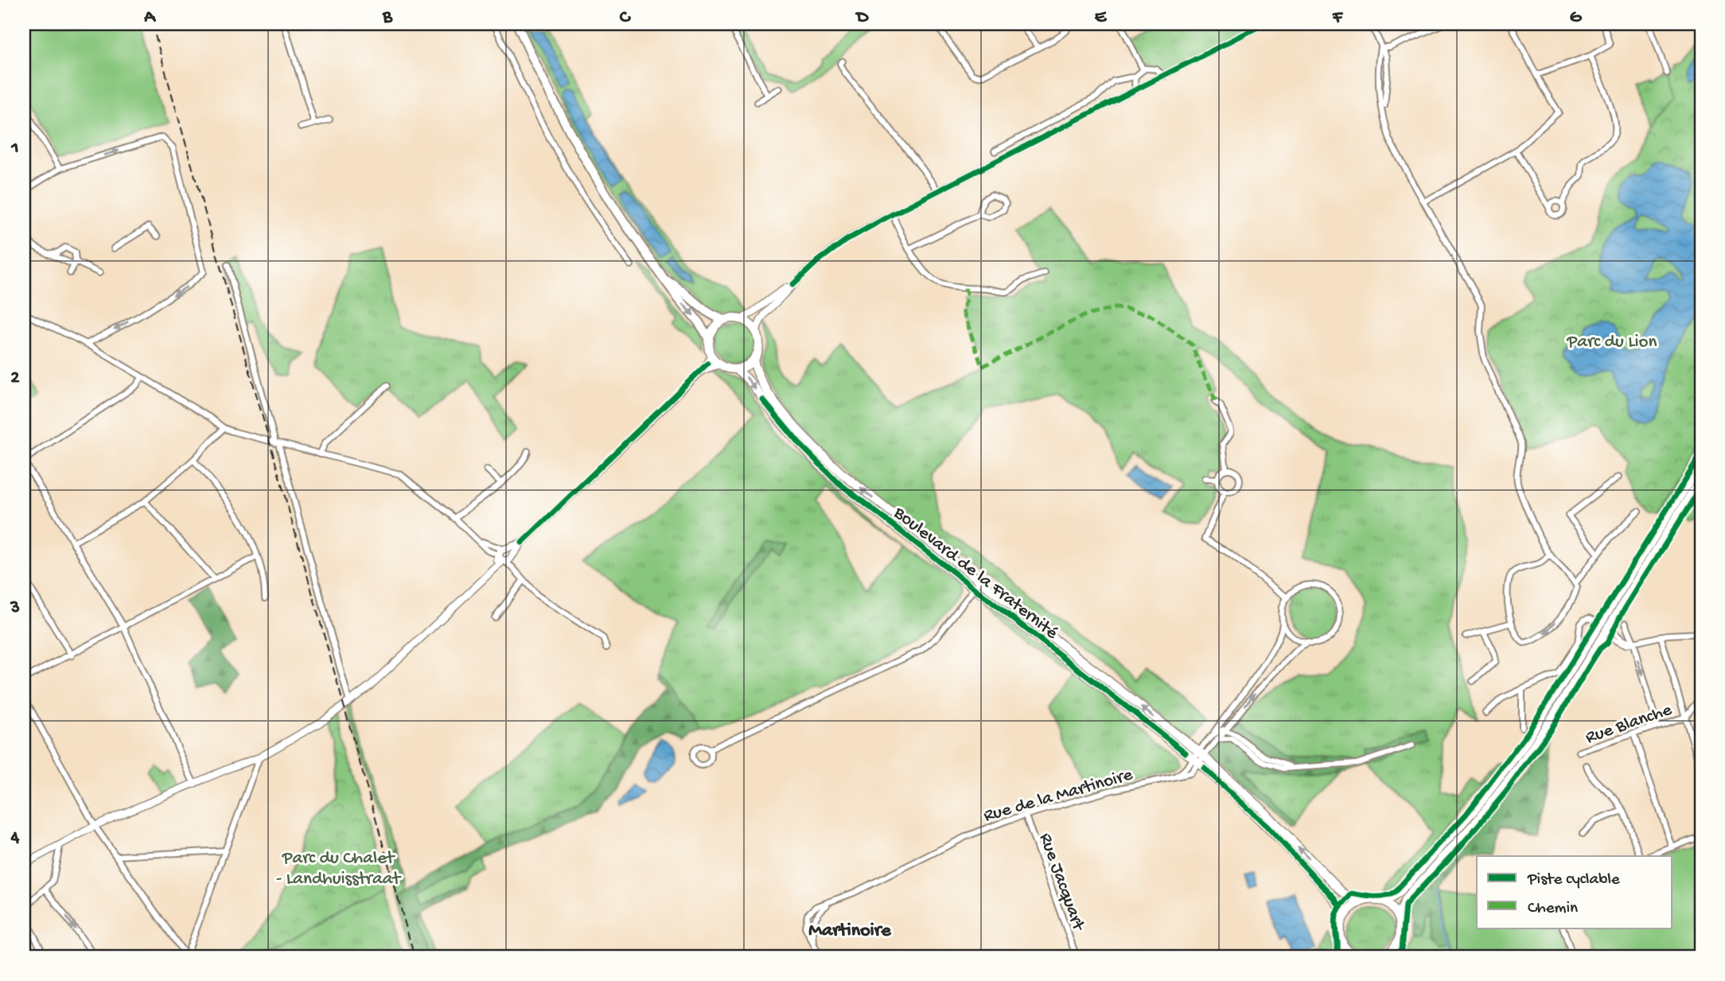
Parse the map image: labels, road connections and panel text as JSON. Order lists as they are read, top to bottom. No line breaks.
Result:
{"streets":{"main road":["Boulevard de la Fraternité"],"street":["Rue Blanche","Rue de la Martinoire","Rue Jacquart"]},"crossings":[["Boulevard de la Fraternité","Rue de la Martinoire"],["Rue de la Martinoire","Rue Jacquart"]],"districts":["Martinoire"],"parks":["Parc du Lion","Parc du Chalet - Landhuisstraat"],"legend":["Piste cyclable","Chemin"],"grid":{"columns":["A","B","C","D","E","F","G"],"rows":["1","2","3","4"]}}
